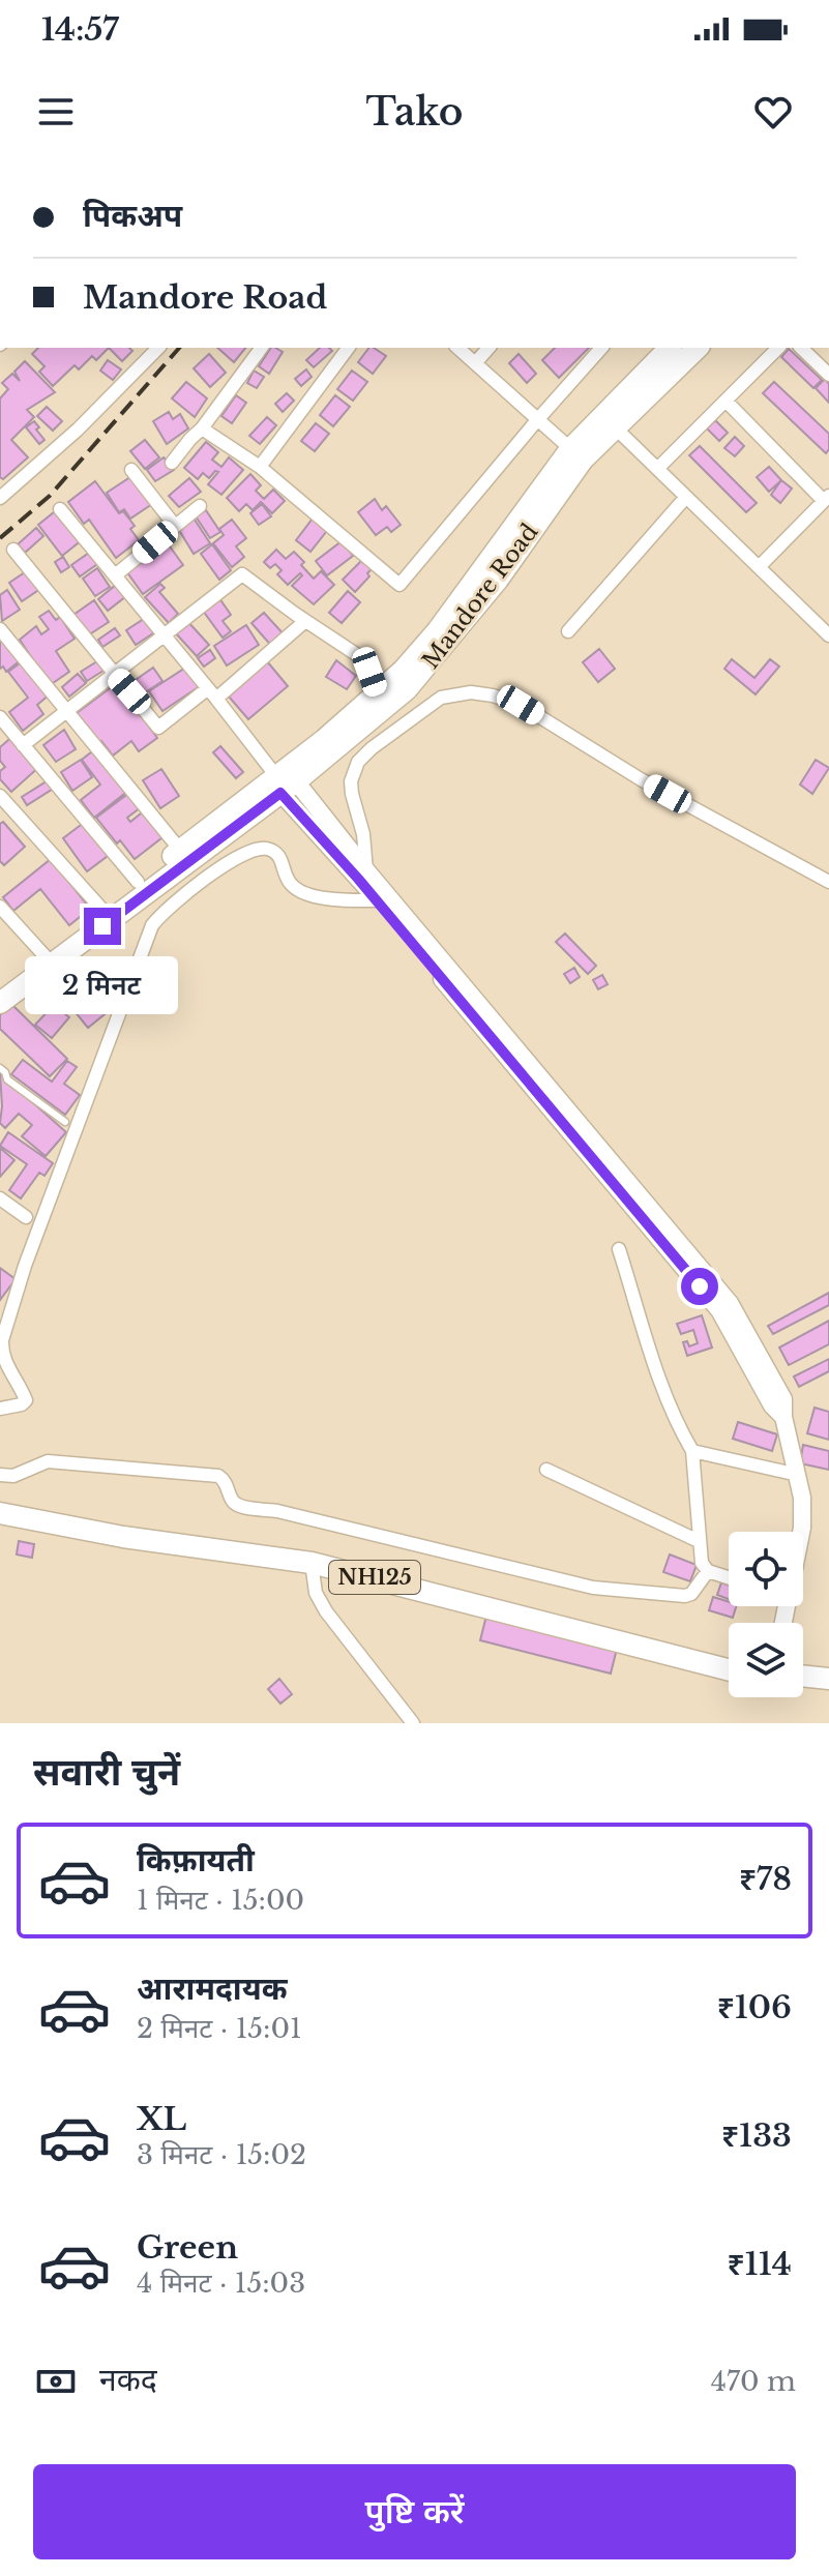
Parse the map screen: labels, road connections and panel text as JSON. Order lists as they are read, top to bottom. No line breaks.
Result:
{"streets":{"highway":["Mandore Road","NH125"]},"page":{"status":"14:57","header":"Tako","banner":["पिकअप","Mandore Road"],"bubble":"2 मिनट","heading":"सवारी चुनें","list":[{"name":"किफ़ायती","note":"1 मिनट · 15:00","value":"₹78"},{"name":"आरामदायक","note":"2 मिनट · 15:01","value":"₹106"},{"name":"XL","note":"3 मिनट · 15:02","value":"₹133"},{"name":"Green","note":"4 मिनट · 15:03","value":"₹114"}],"pay":["नकद","470 m"],"buttons":"पुष्टि करें"}}
